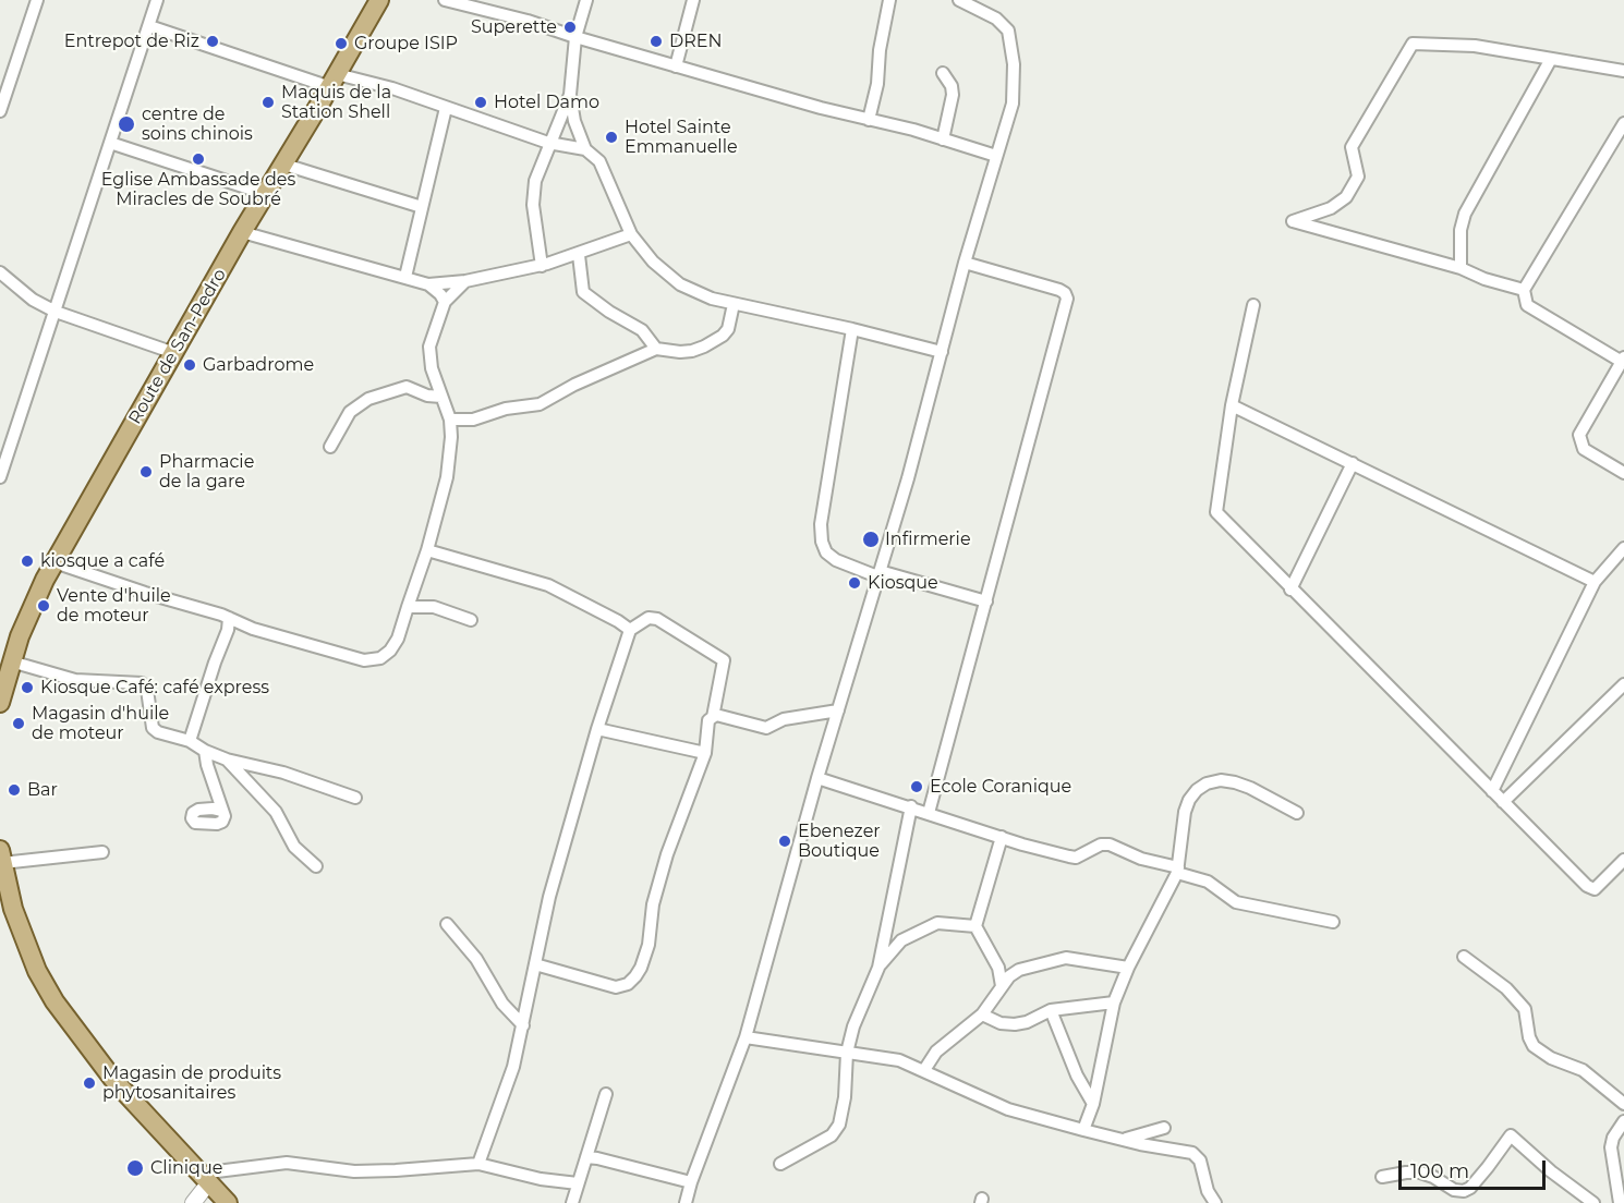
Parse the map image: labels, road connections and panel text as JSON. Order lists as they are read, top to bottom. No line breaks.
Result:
{"streets":{"main road":["Route de San-Pedro"]},"places":["Superette","Entrepot de Riz","DREN","Groupe ISIP","Maquis de la Station Shell","Hotel Damo","centre de soins chinois","Hotel Sainte Emmanuelle","Eglise Ambassade des Miracles de Soubré","Garbadrome","Pharmacie de la gare","Infirmerie","kiosque a café","Kiosque","Vente d'huile de moteur","Kiosque Café: café express","Magasin d'huile de moteur","Ecole Coranique","Bar","Ebenezer Boutique","Magasin de produits phytosanitaires","Clinique"],"scale_bar":"100 m"}
